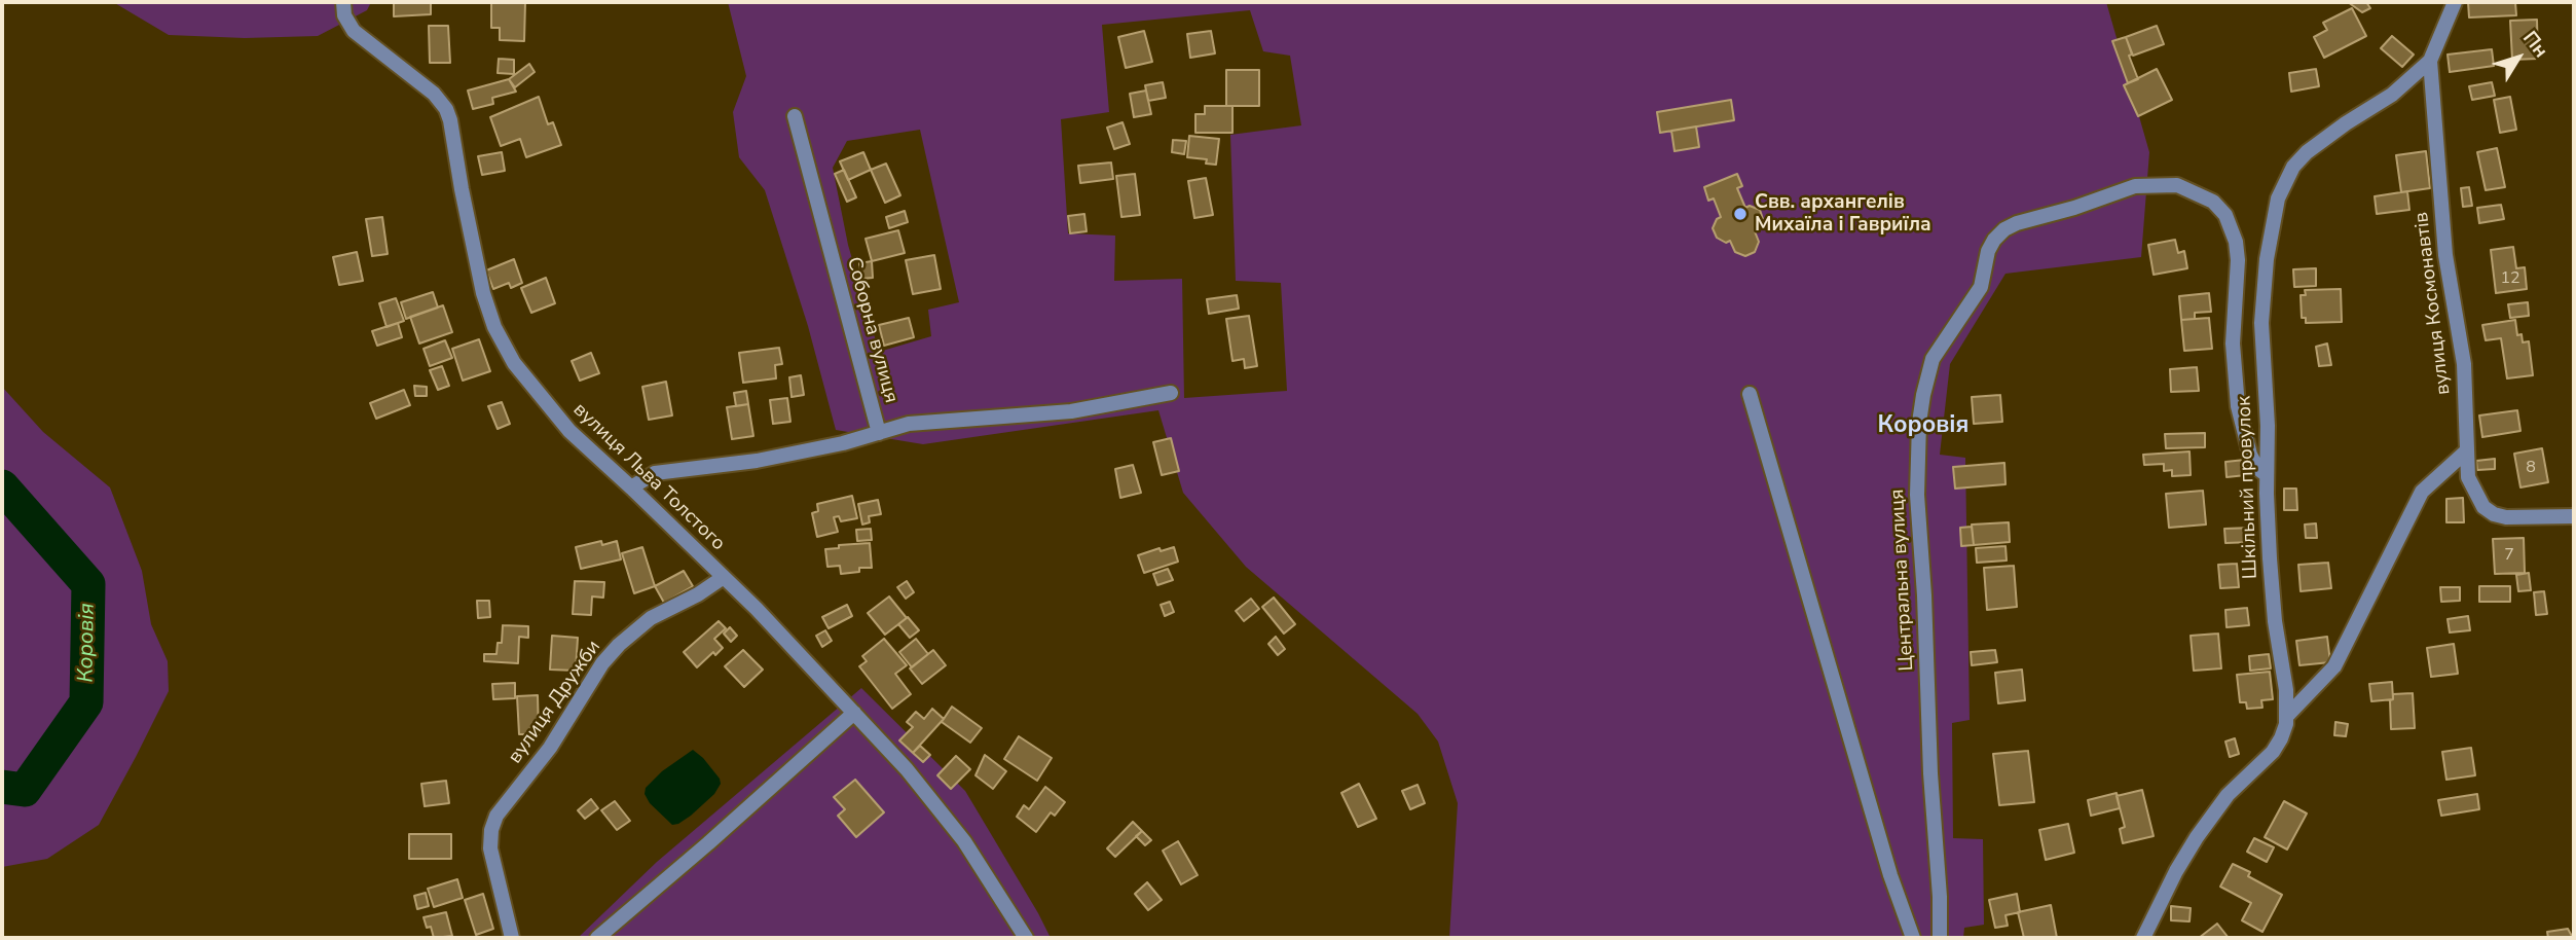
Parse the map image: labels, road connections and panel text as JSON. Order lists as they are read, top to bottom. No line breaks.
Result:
{"streets":{"street":["вулиця Космонавтів","Соборна вулиця","вулиця Льва Толстого","Шкільний провулок","Центральна вулиця","вулиця Дружби"]},"crossings":[["вулиця Космонавтів","Шкільний провулок"],["Соборна вулиця","вулиця Льва Толстого"],["вулиця Льва Толстого","вулиця Дружби"],["Шкільний провулок","Центральна вулиця"]],"districts":["Коровія"],"water":["Коровія"],"places":["Свв. архангелів Михаїла і Гавриїла"],"house_numbers":["12","8","7"],"north":"top right"}
